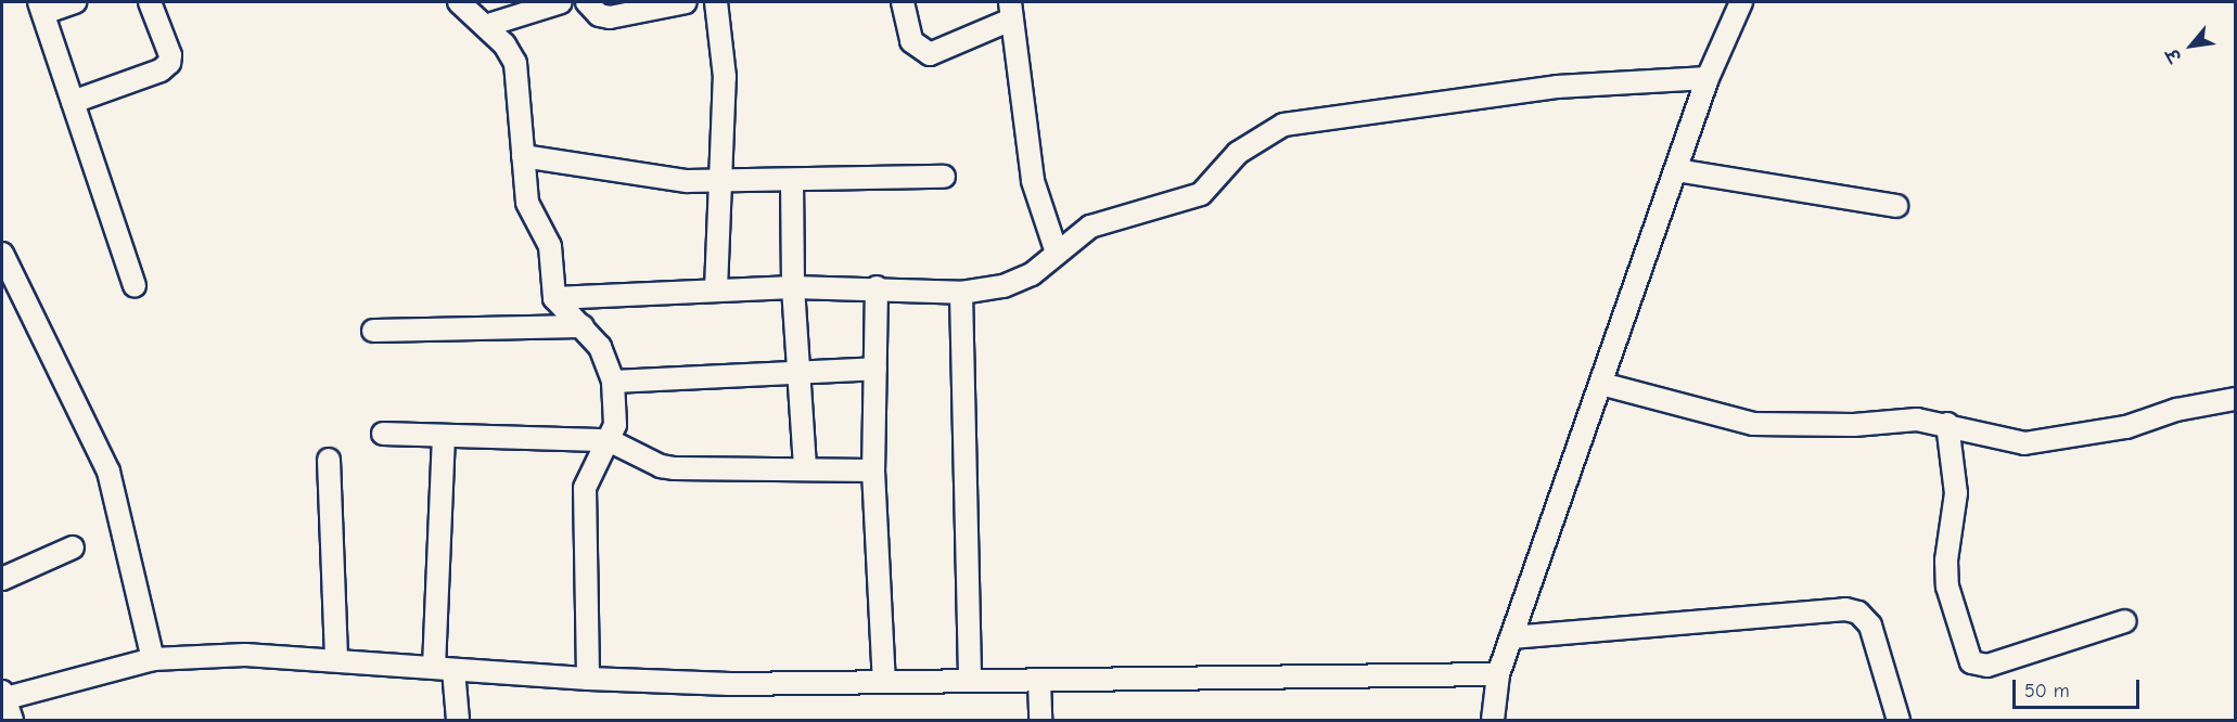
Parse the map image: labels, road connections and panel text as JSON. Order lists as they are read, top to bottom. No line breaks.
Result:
{"scale_bar":"50 m","north":"bottom left"}
